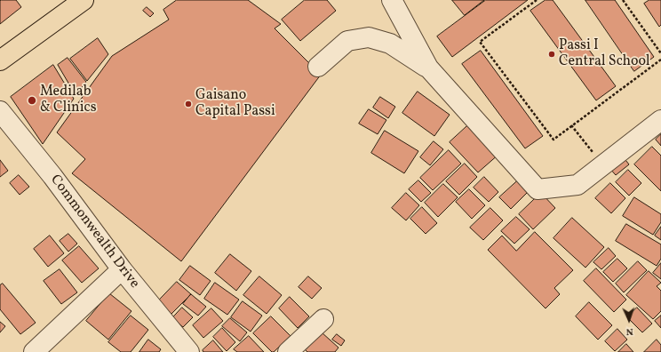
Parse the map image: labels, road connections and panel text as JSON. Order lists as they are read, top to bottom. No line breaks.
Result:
{"streets":{"street":["Commonwealth Drive"]},"places":["Passi I Central School","Medilab & Clinics","Gaisano Capital Passi"],"north":"bottom"}
